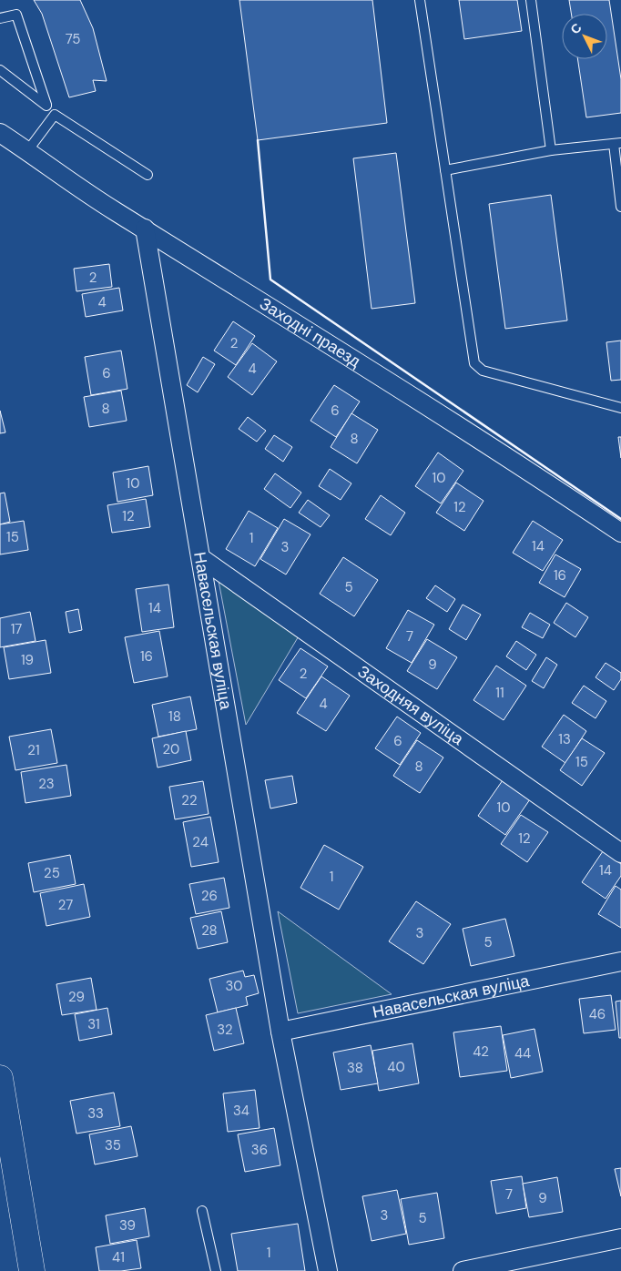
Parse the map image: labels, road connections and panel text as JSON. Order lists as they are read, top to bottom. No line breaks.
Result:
{"streets":{"street":["Заходні праезд","Навасельская вуліца","Заходняя вуліца"]},"crossings":[["Заходні праезд","Навасельская вуліца"],["Навасельская вуліца","Заходняя вуліца"]],"house_numbers":["75","2","4","2","4","6","8","6","8","10","10","12","12","15","1","14","3","16","5","14","17","7","16","19","9","2","11","4","18","13","6","20","21","15","8","23","22","10","12","24","14","25","1","26","27","28","3","5","30","29","46","31","32","42","44","40","38","34","33","35","36","7","9","3","5","39","1","41"],"north":"top left"}
